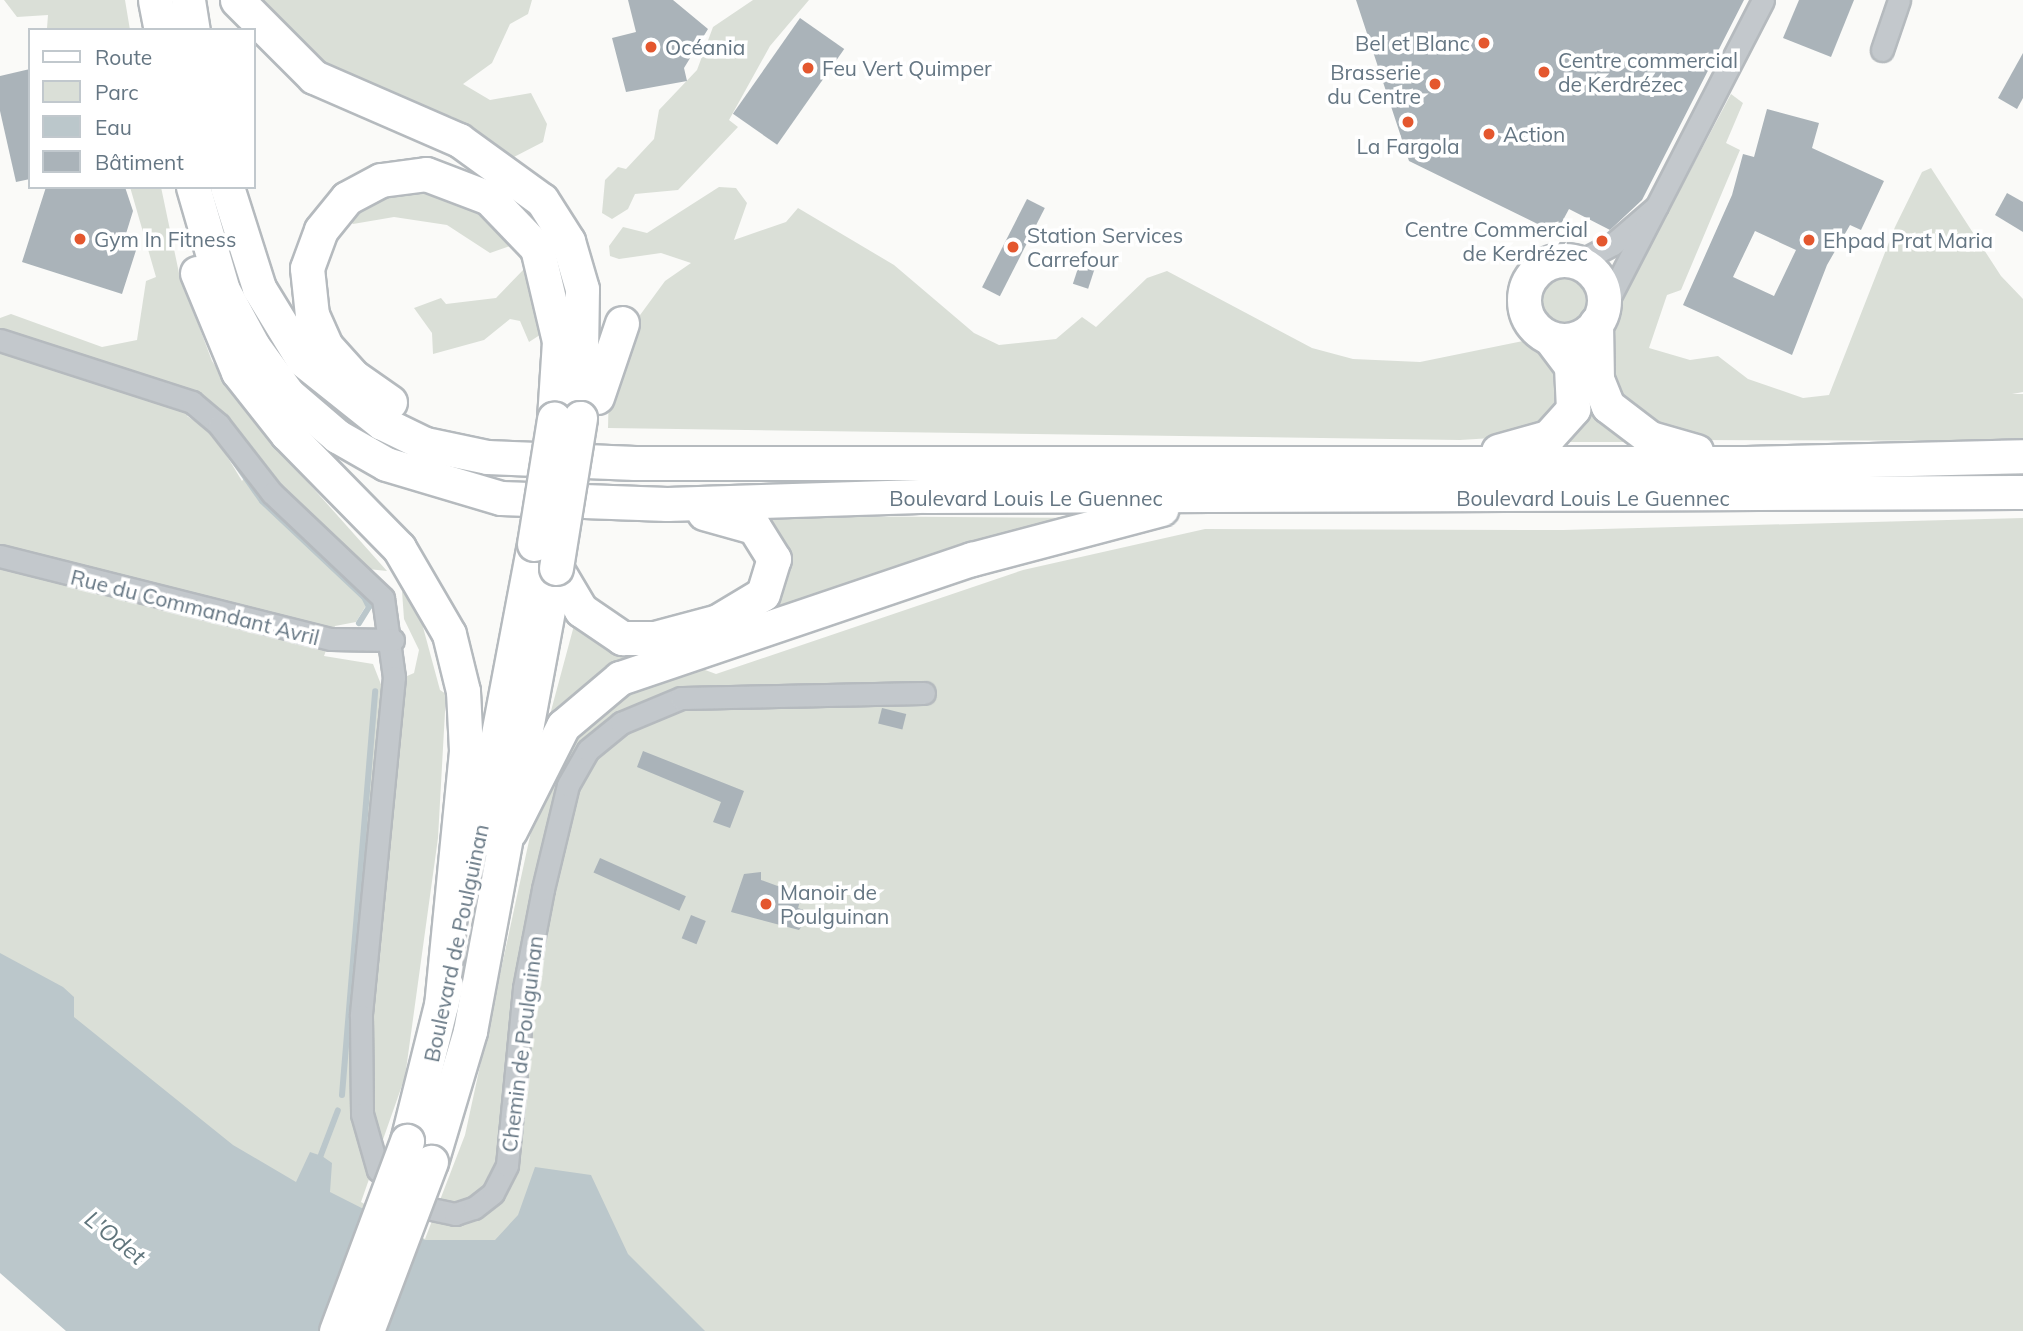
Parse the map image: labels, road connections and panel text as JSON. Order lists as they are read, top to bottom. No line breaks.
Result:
{"streets":{"main road":["Boulevard Louis Le Guennec","Boulevard de Poulguinan"],"street":["Rue du Commandant Avril","Chemin de Poulguinan"]},"crossings":[["Rue du Commandant Avril","Chemin de Poulguinan"]],"water":["L'Odet"],"places":["Bel et Blanc","Océania","Feu Vert Quimper","Centre commercial de Kerdrézec","Brasserie du Centre","La Fargola","Action","Gym In Fitness","Ehpad Prat Maria","Centre Commercial de Kerdrézec","Station Services Carrefour","Manoir de Poulguinan"],"legend":["Route","Parc","Eau","Bâtiment"]}
